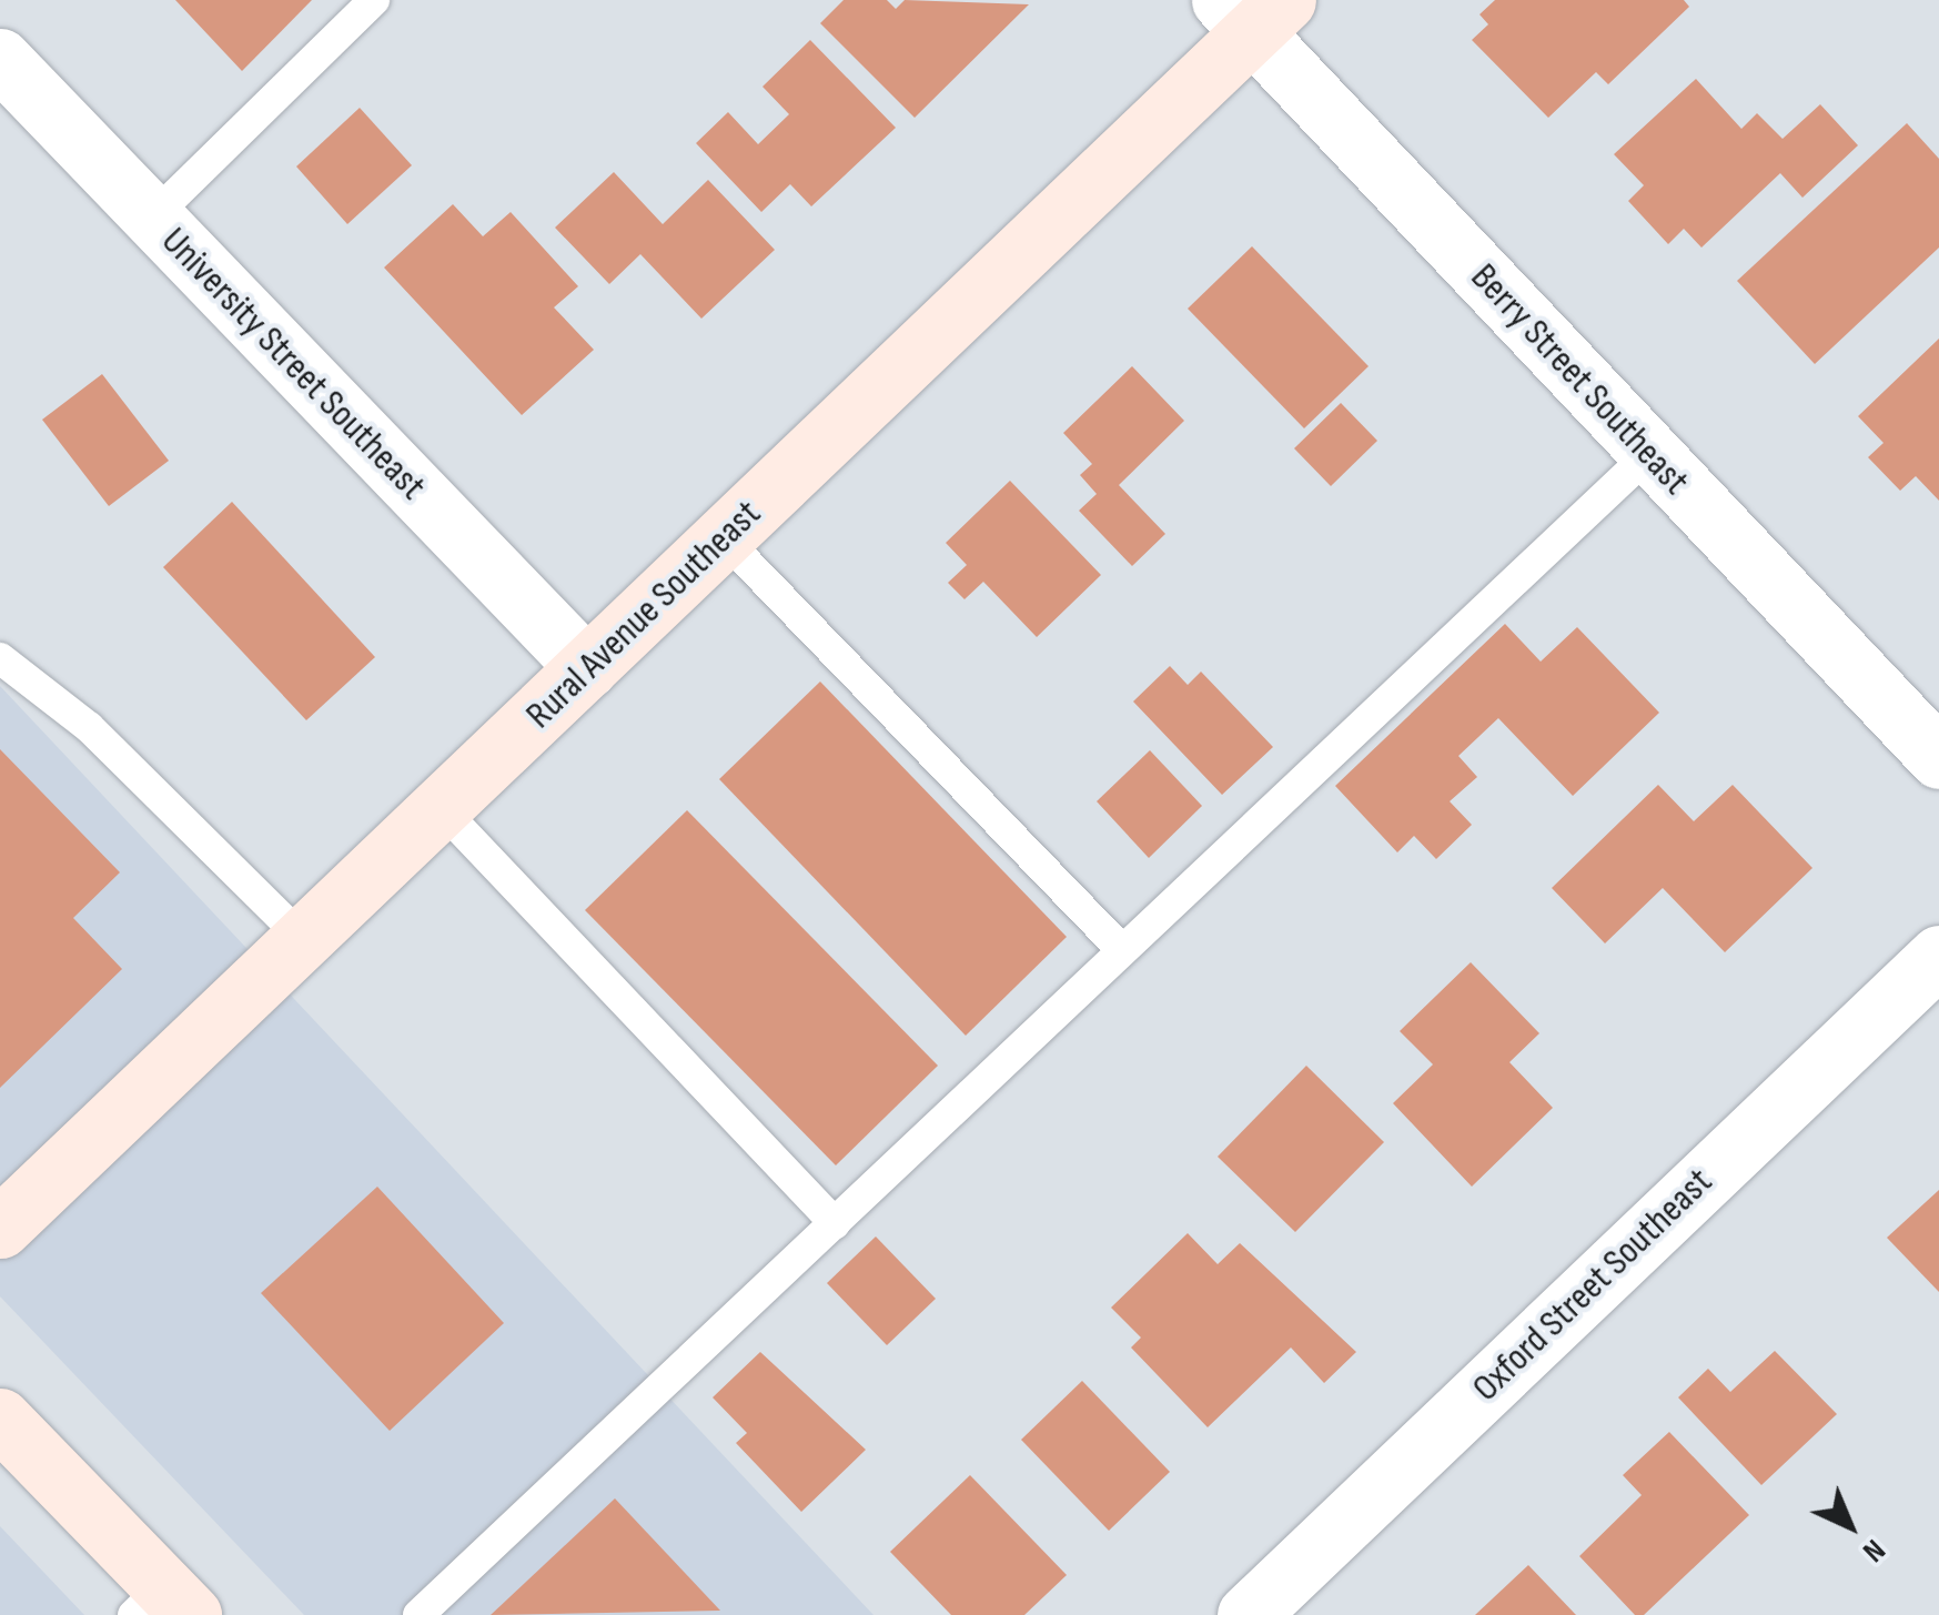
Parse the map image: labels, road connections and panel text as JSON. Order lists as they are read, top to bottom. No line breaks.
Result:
{"streets":{"street":["University Street Southeast","Berry Street Southeast","Rural Avenue Southeast","Oxford Street Southeast"]},"crossings":[["University Street Southeast","Rural Avenue Southeast"],["Berry Street Southeast","Rural Avenue Southeast"]],"north":"bottom right"}
